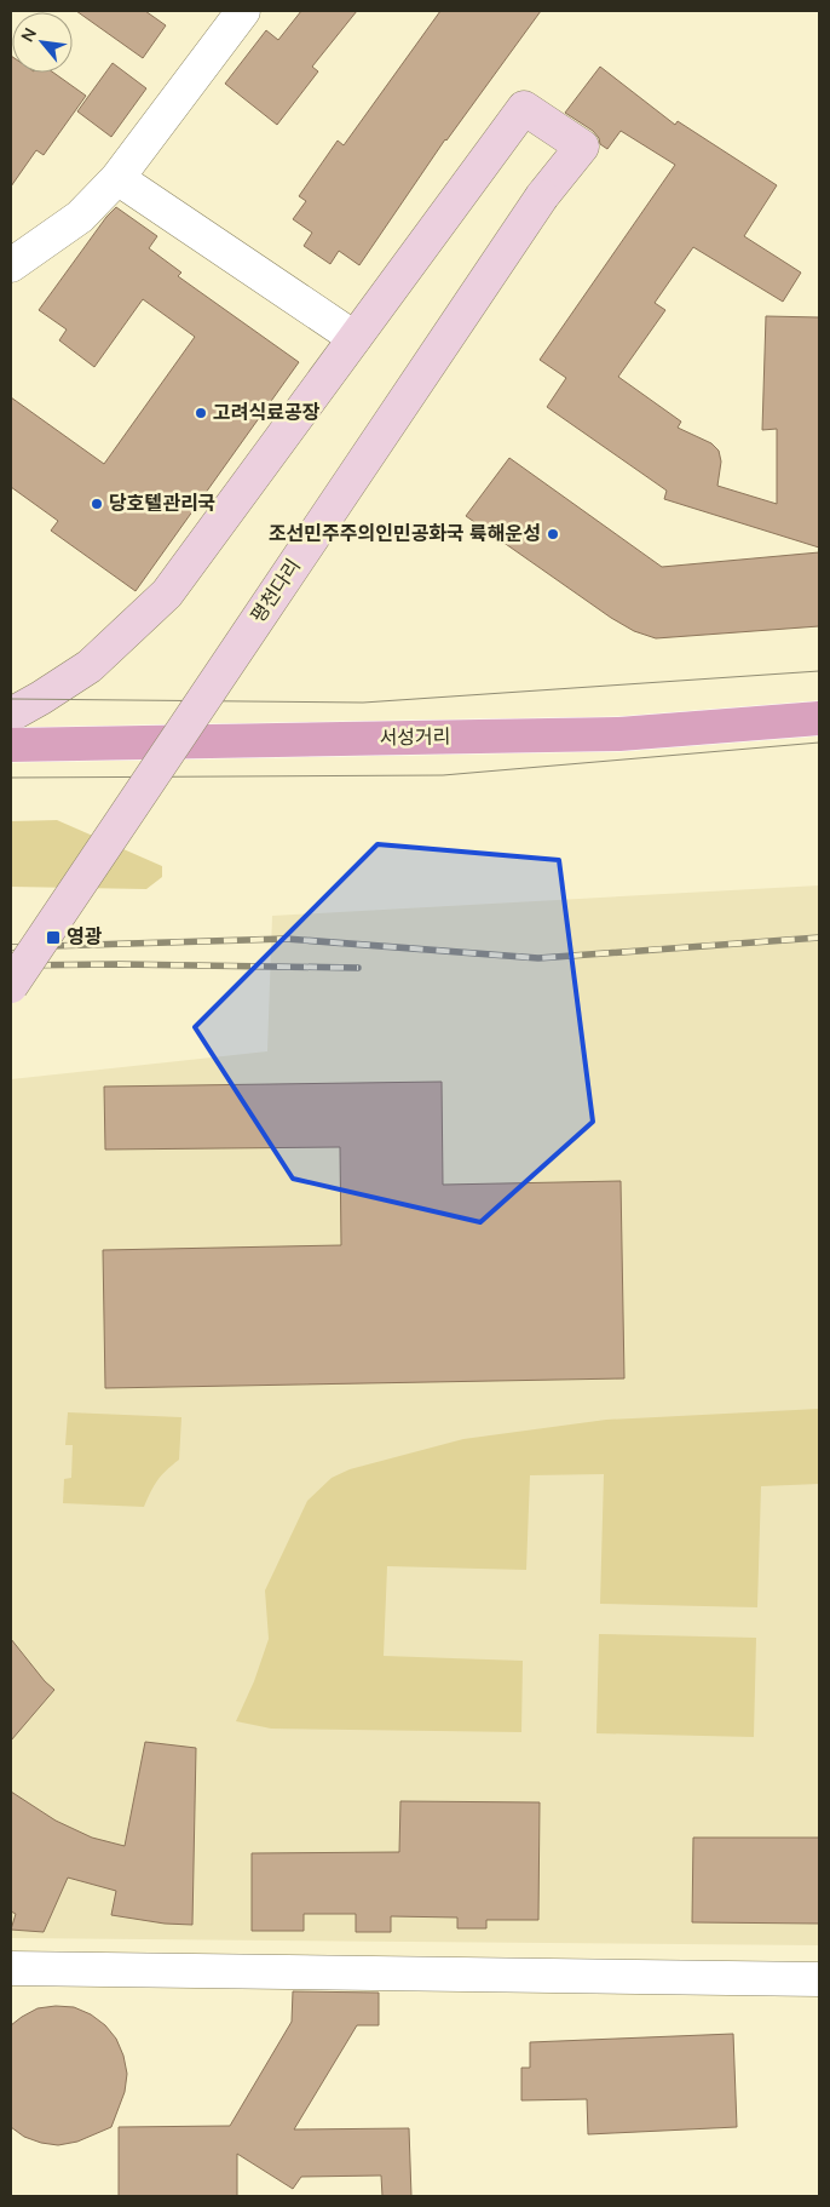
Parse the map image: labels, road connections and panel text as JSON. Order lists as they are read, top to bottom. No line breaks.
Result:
{"streets":{"main road":["서성거리"],"street":["평천다리"]},"places":{"other":["고려식료공장","당호텔관리국","조선민주주의인민공화국 륙해운성"],"transit":["영광"]},"north":"top left"}
